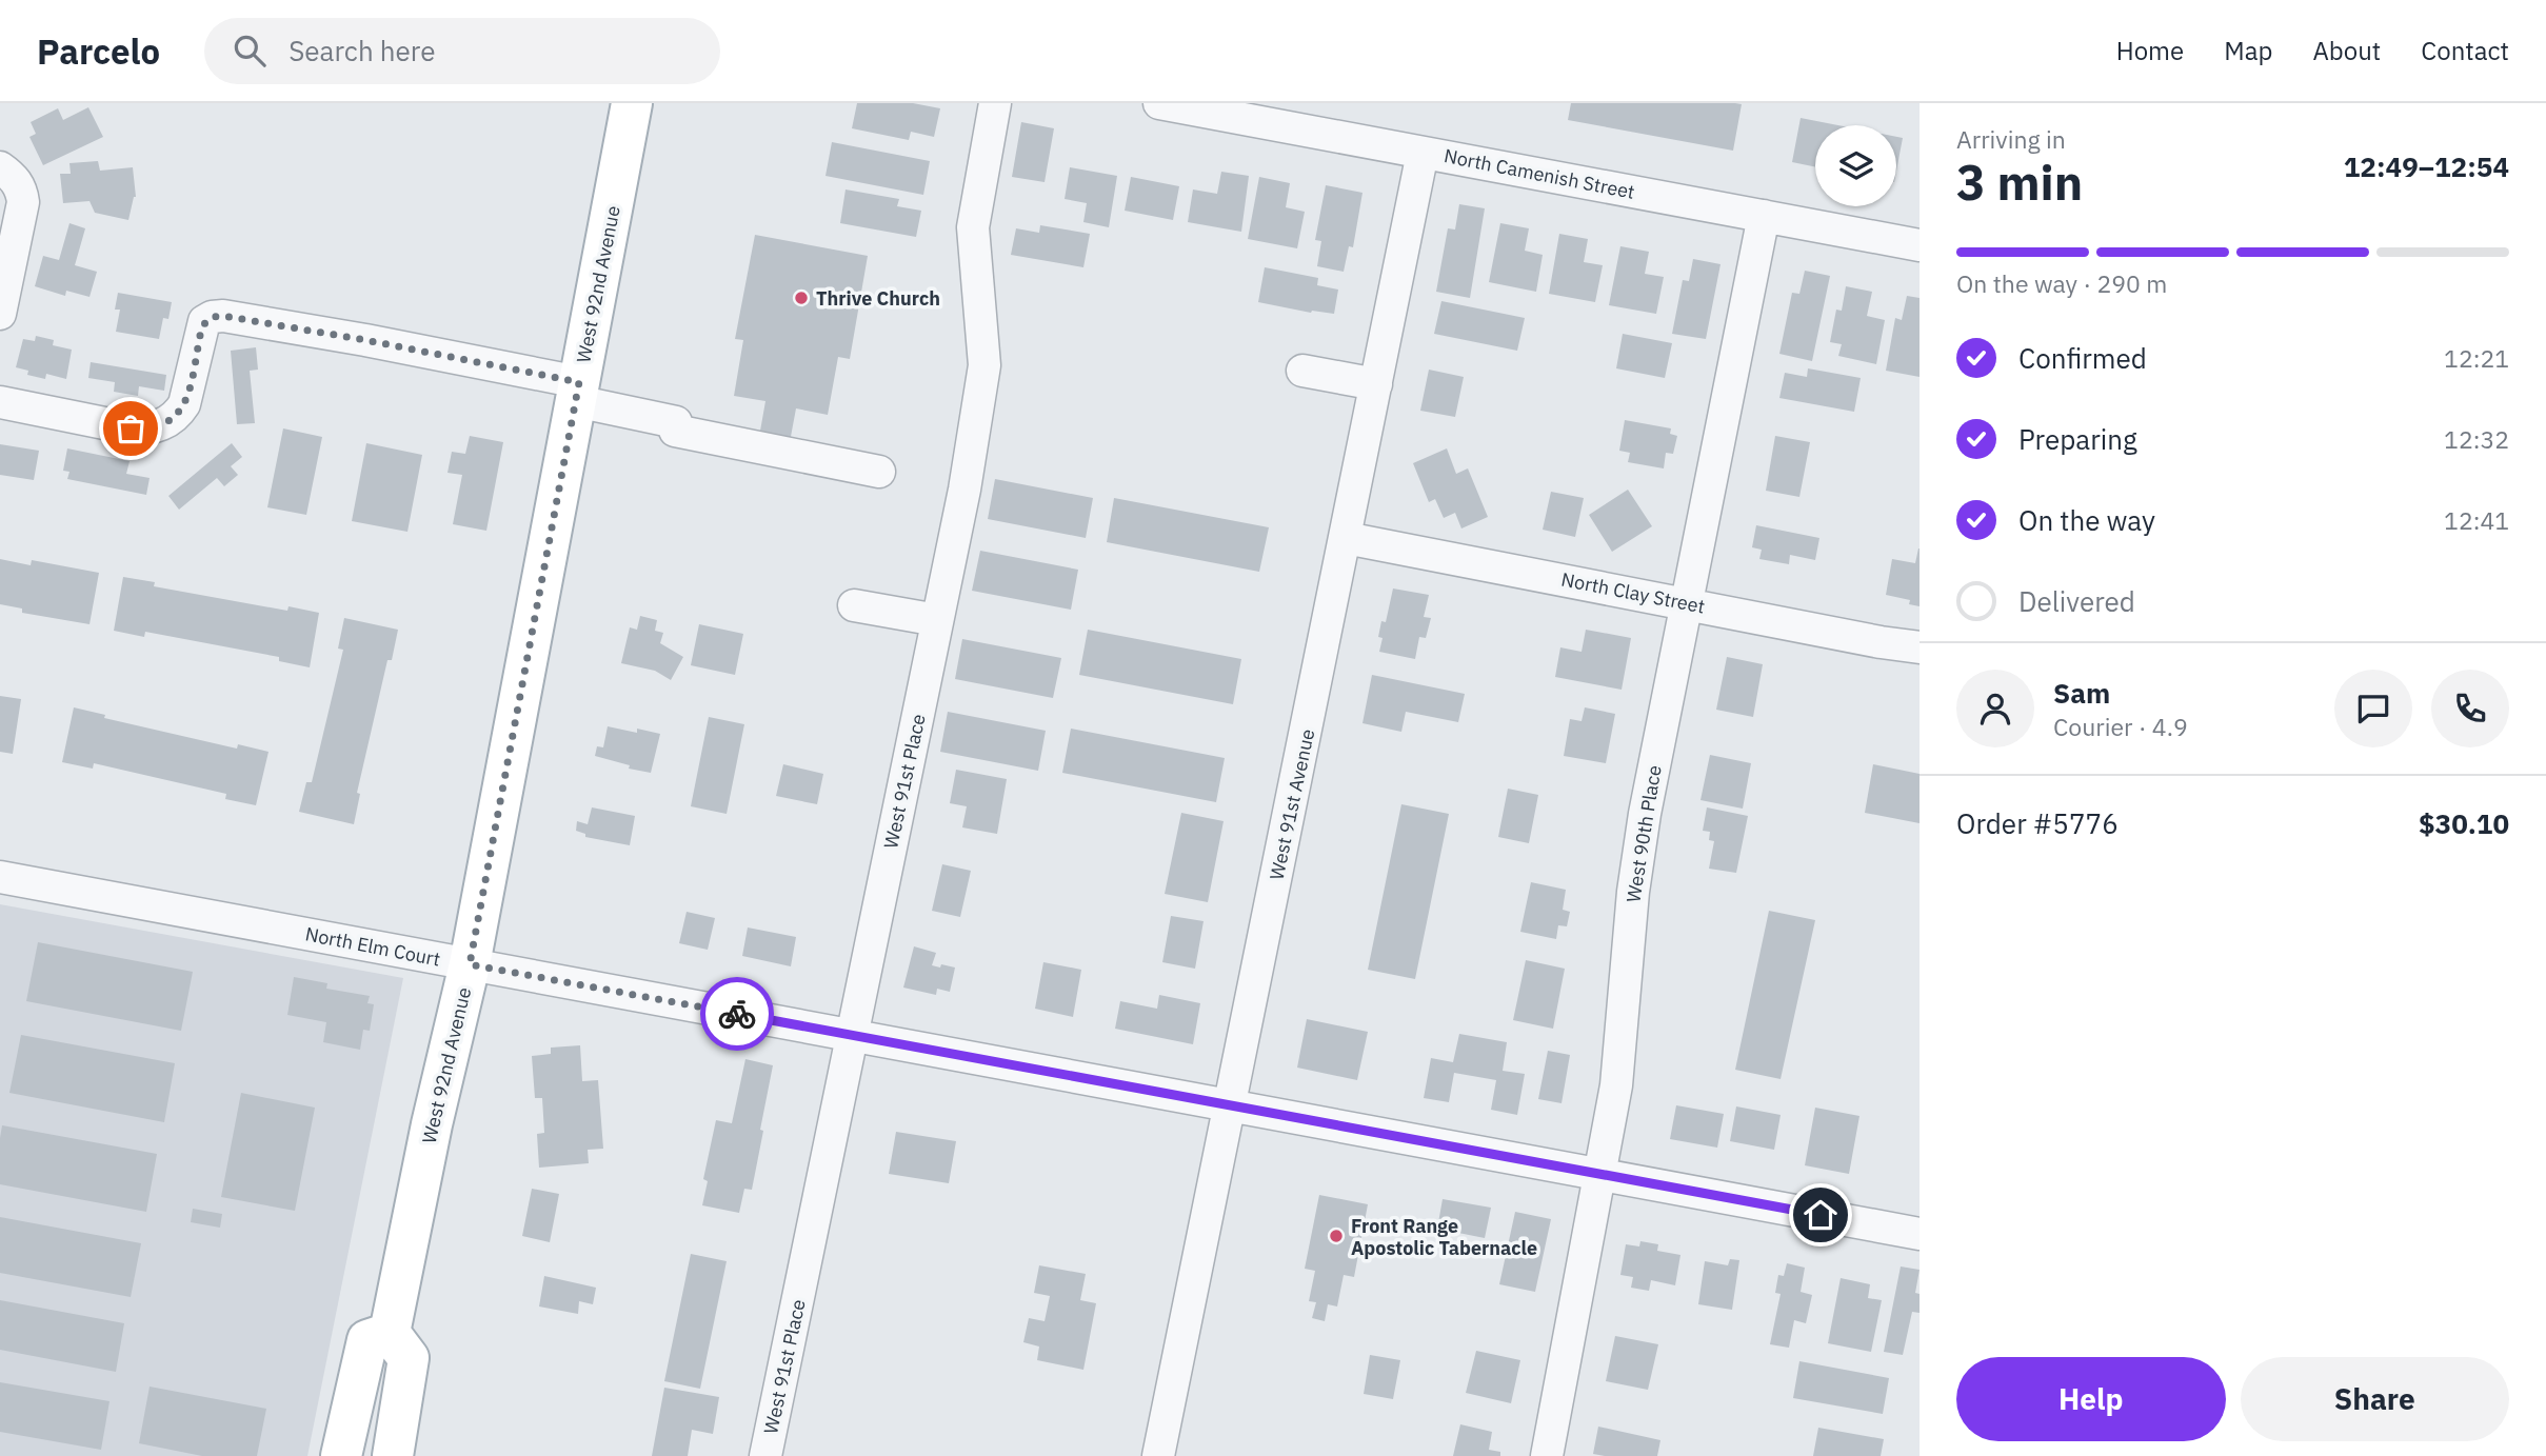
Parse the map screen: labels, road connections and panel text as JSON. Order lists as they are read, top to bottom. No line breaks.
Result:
{"streets":{"main road":["West 92nd Avenue"],"street":["North Camenish Street","North Clay Street","West 91st Place","West 91st Avenue","West 90th Place","North Elm Court"]},"crossings":[["North Camenish Street","West 91st Avenue"],["North Camenish Street","West 90th Place"],["West 92nd Avenue","North Elm Court"],["North Clay Street","West 91st Avenue"],["North Clay Street","West 90th Place"],["West 91st Place","North Elm Court"],["West 91st Avenue","North Elm Court"],["West 90th Place","North Elm Court"]],"places":["Thrive Church","Front Range Apostolic Tabernacle"],"page":{"header":"Parcelo","search":"Search here","nav":["Home","Map","About","Contact"],"heading":["3 min","Arriving in","12:49–12:54"],"panel":["Sam","Courier · 4.9","Order #5776","$30.10"],"bar":"On the way · 290 m","list":[["Confirmed","12:21"],["Preparing","12:32"],["On the way","12:41"],"Delivered"],"buttons":["Help","Share"]}}
